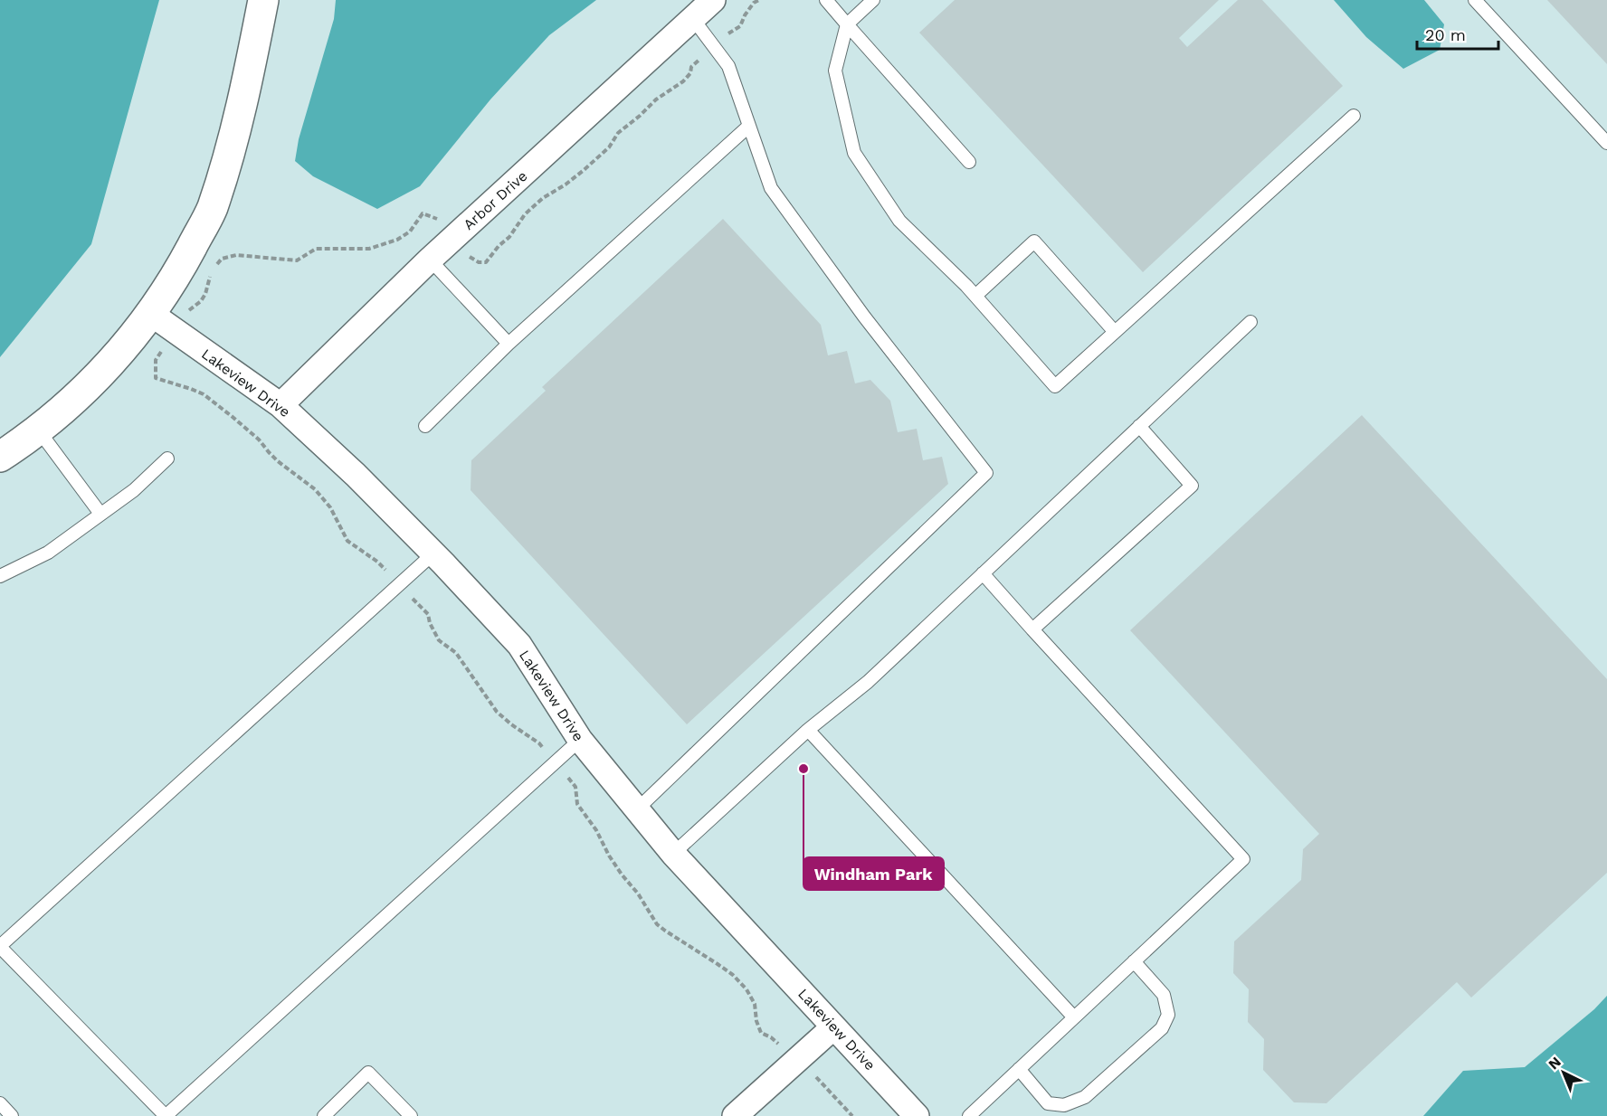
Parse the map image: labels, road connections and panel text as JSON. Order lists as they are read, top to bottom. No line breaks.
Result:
{"streets":{"street":["Arbor Drive","Lakeview Drive"]},"crossings":[["Arbor Drive","Lakeview Drive"]],"places":["Windham Park"],"scale_bar":"20 m","north":"top left"}
